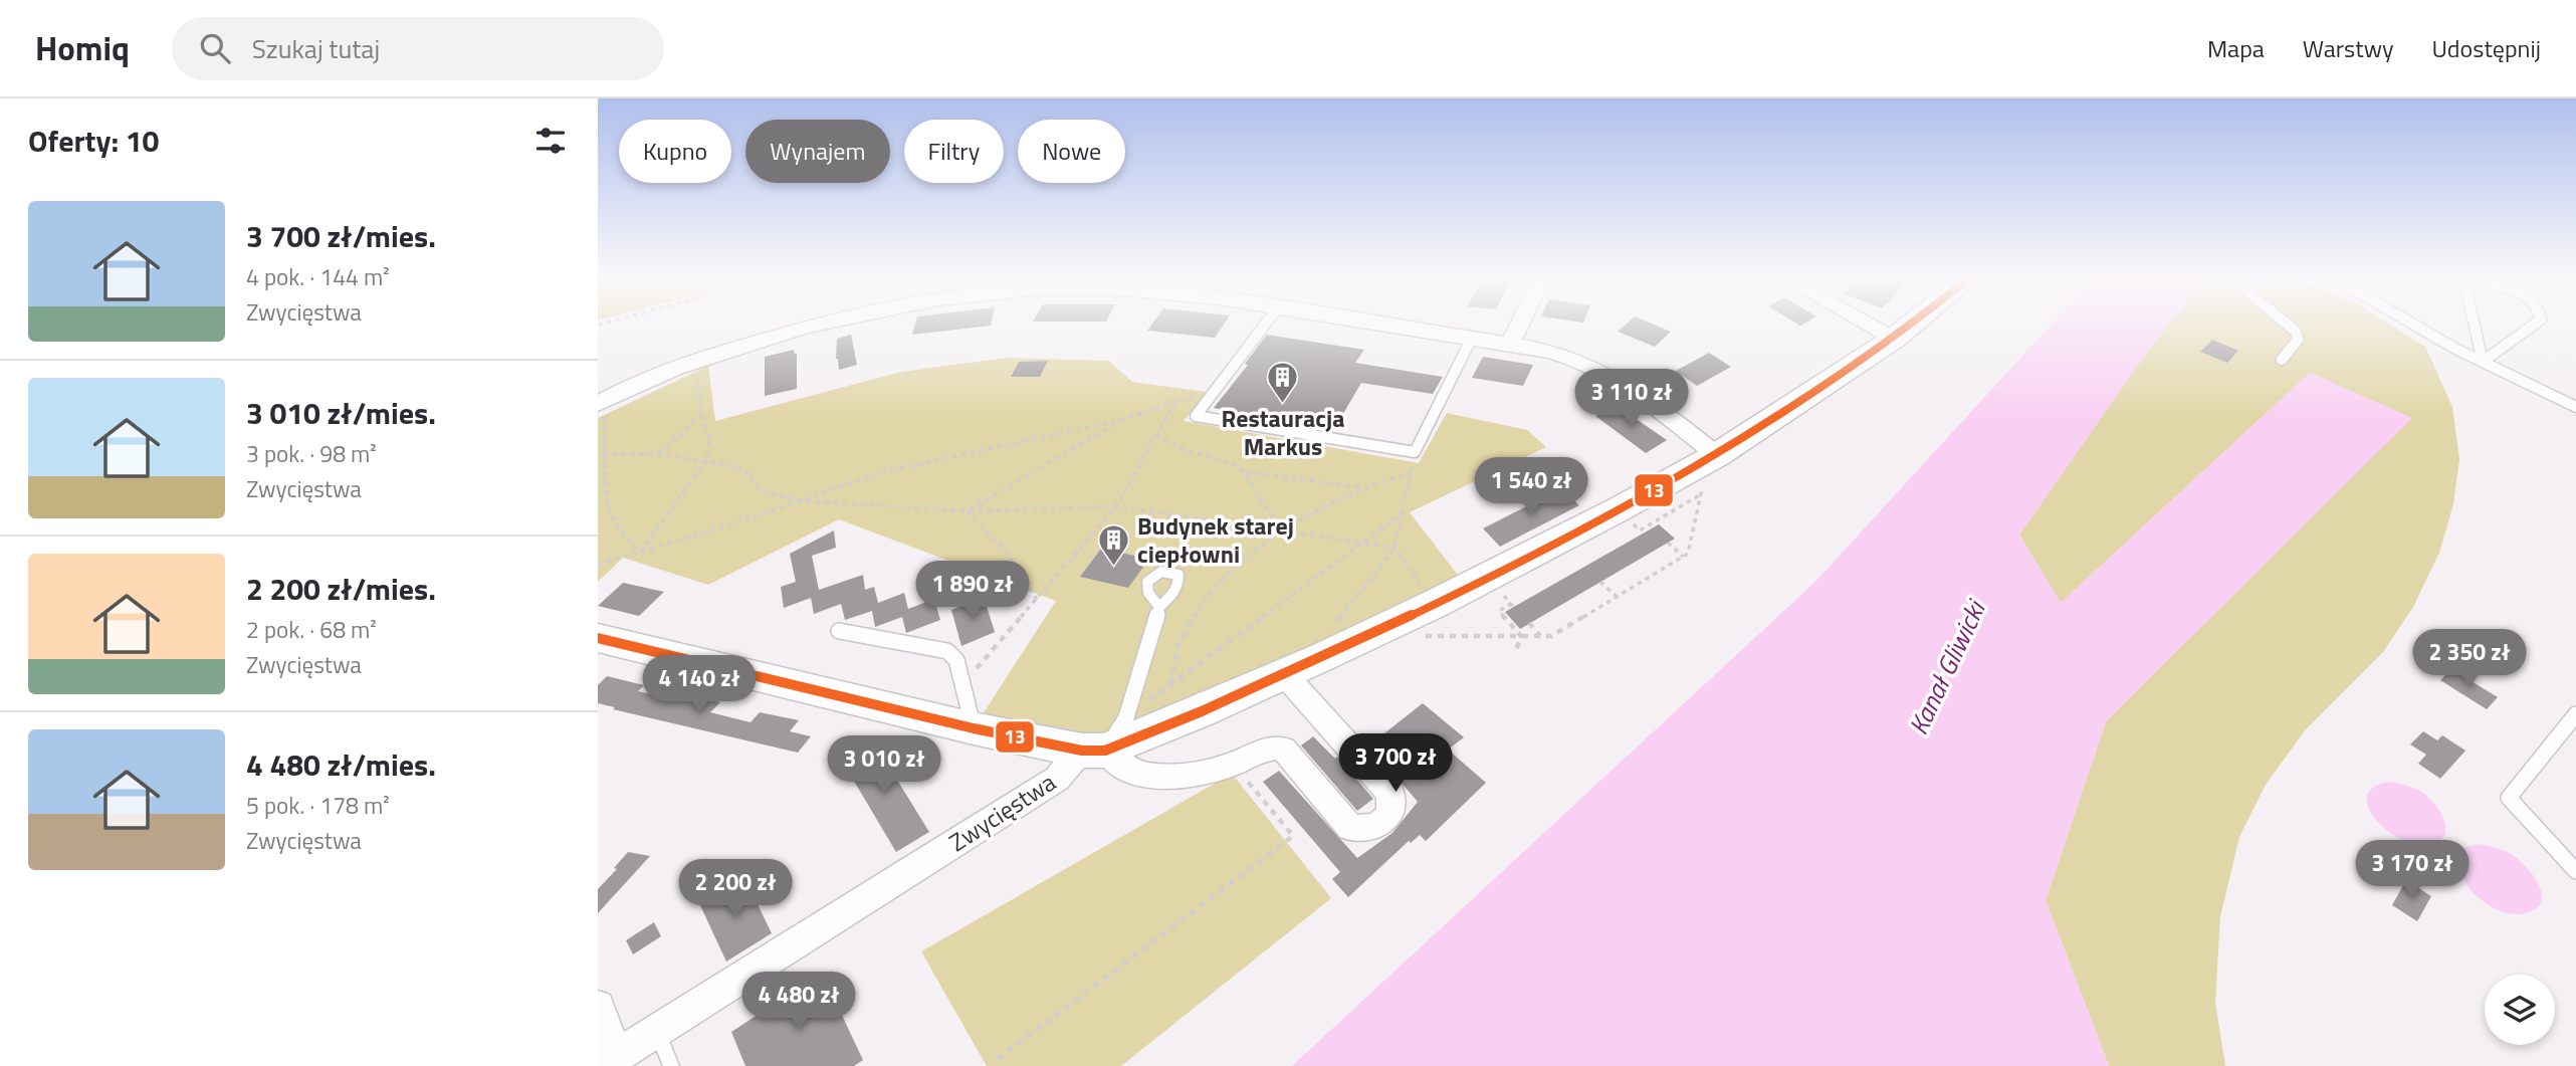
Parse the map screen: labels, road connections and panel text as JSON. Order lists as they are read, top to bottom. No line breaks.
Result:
{"streets":{"street":["Zwycięstwa"]},"water":["Kanał Gliwicki"],"places":{"building":["Restauracja Markus","Budynek starej ciepłowni"]},"lines":["transit line 13"],"page":{"header":"Homiq","search":"Szukaj tutaj","nav":["Mapa","Warstwy","Udostępnij"],"heading":"Oferty: 10","chip":["Kupno","Wynajem","Filtry","Nowe"],"list":[{"name":"3 700 zł/mies.","note":"4 pok. · 144 m² · Zwycięstwa"},{"name":"3 010 zł/mies.","note":"3 pok. · 98 m² · Zwycięstwa"},{"name":"2 200 zł/mies.","note":"2 pok. · 68 m² · Zwycięstwa"},{"name":"4 480 zł/mies.","note":"5 pok. · 178 m² · Zwycięstwa"}],"price":["3 110 zł","1 540 zł","1 890 zł","2 350 zł","4 140 zł","3 700 zł","3 010 zł","3 170 zł","2 200 zł","4 480 zł"]}}
